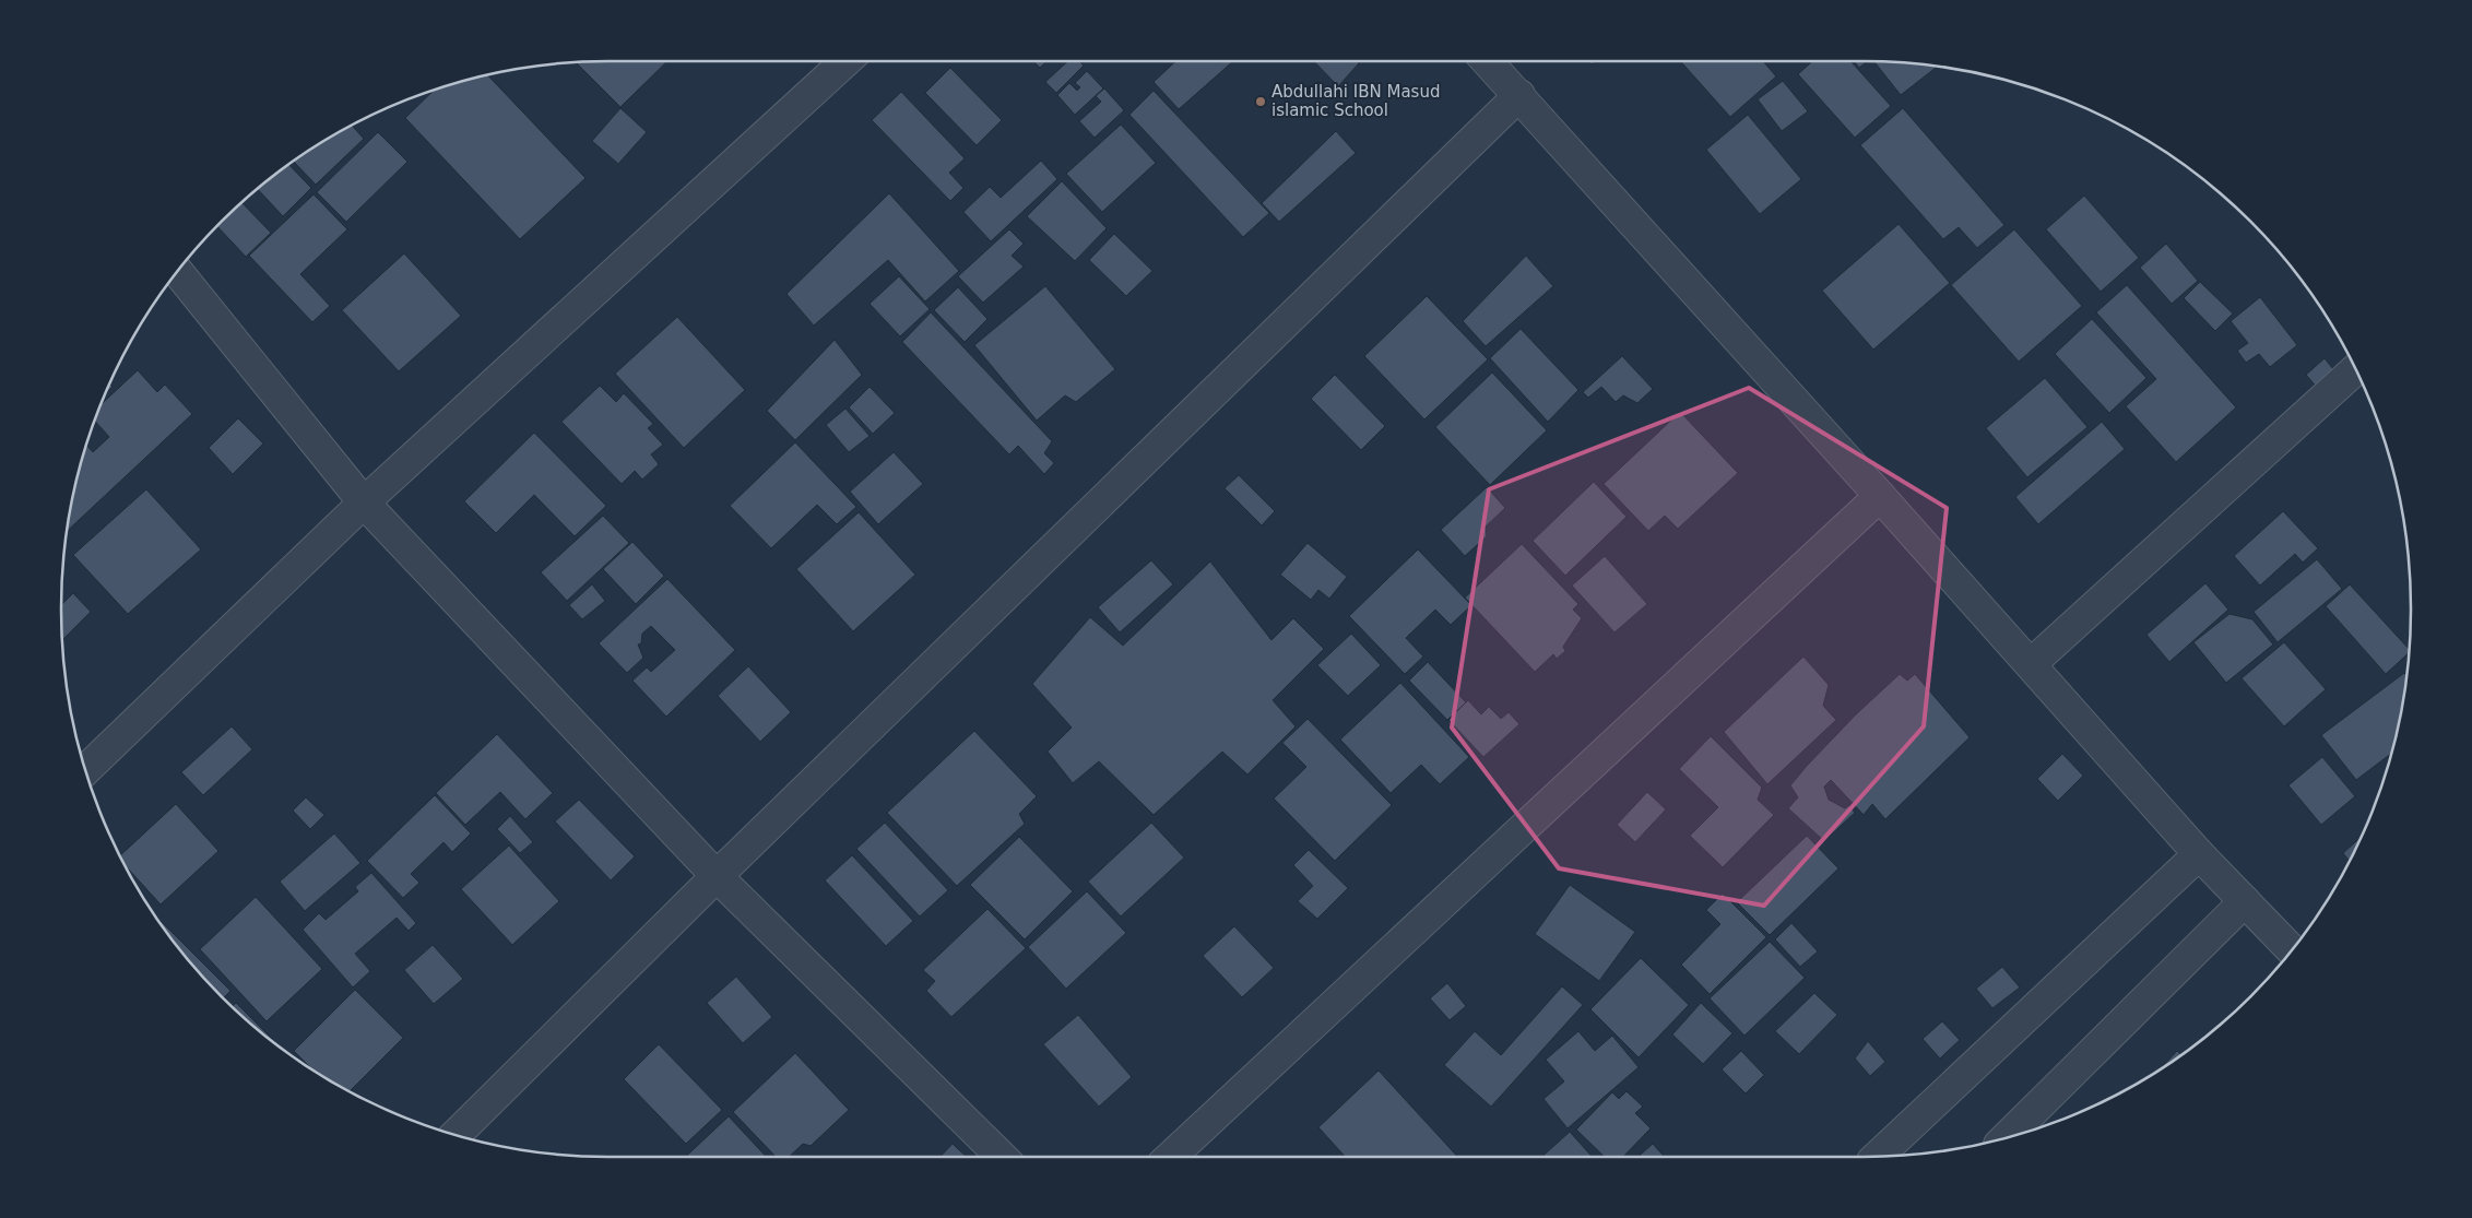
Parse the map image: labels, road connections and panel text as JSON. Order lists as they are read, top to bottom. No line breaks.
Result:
{"places":["Abdullahi IBN Masud islamic School"]}
